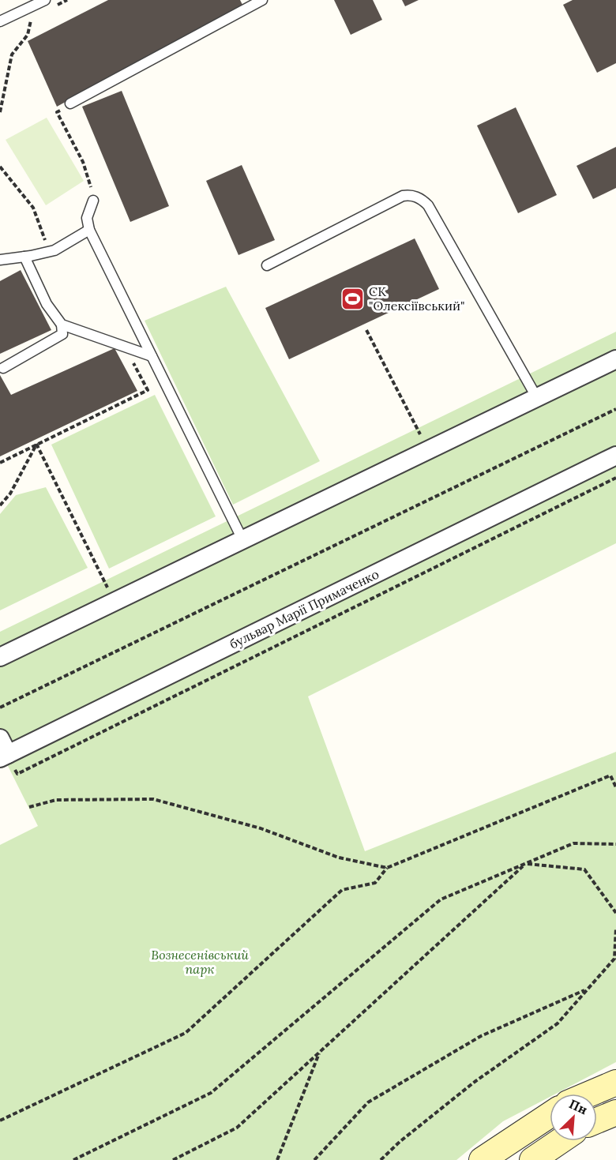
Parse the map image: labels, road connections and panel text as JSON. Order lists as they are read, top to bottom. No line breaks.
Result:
{"streets":{"street":["бульвар Марії Примаченко"]},"parks":["Вознесенівський парк"],"places":{"sports":["СК \"Олексіївський\""]},"north":"top right"}
